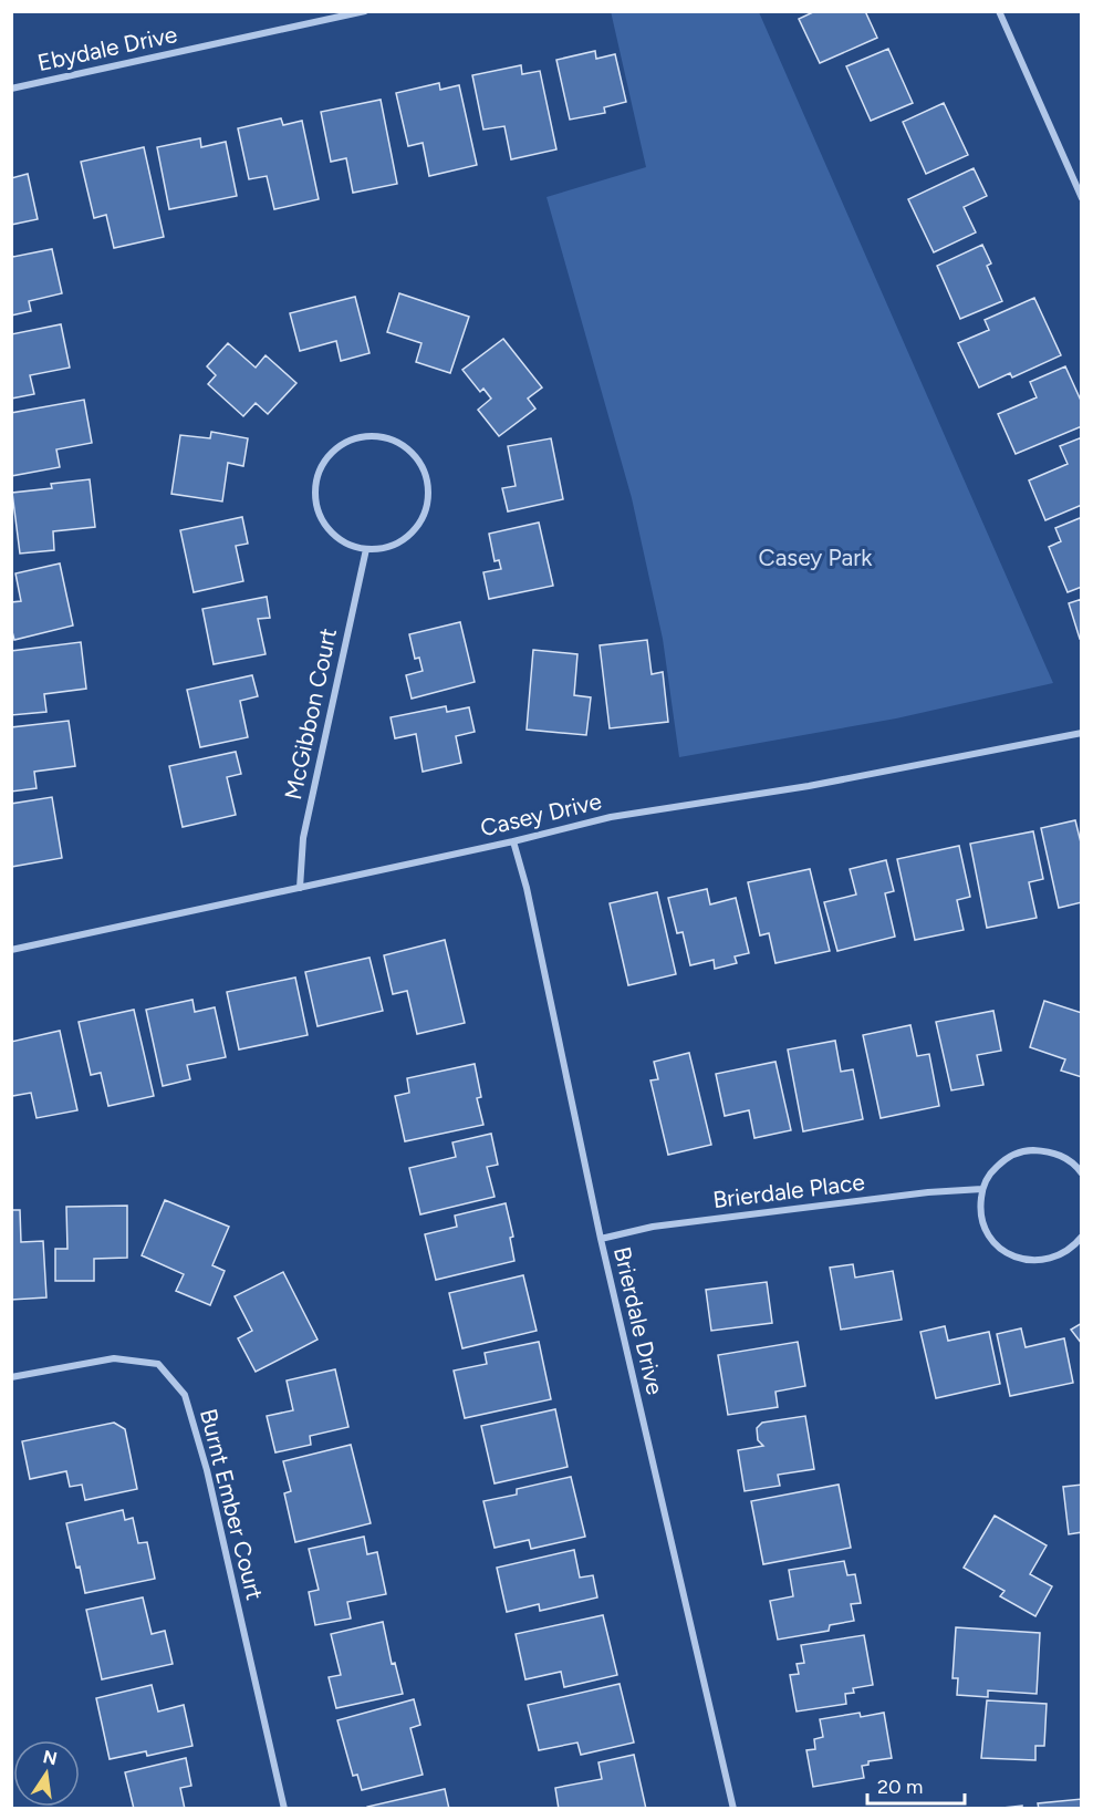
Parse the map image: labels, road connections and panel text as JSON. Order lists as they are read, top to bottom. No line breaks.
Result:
{"streets":{"street":["Ebydale Drive","McGibbon Court","Casey Drive","Brierdale Place","Brierdale Drive","Burnt Ember Court"]},"crossings":[["McGibbon Court","Casey Drive"],["Casey Drive","Brierdale Drive"],["Brierdale Place","Brierdale Drive"]],"parks":["Casey Park"],"scale_bar":"20 m","north":"top"}
